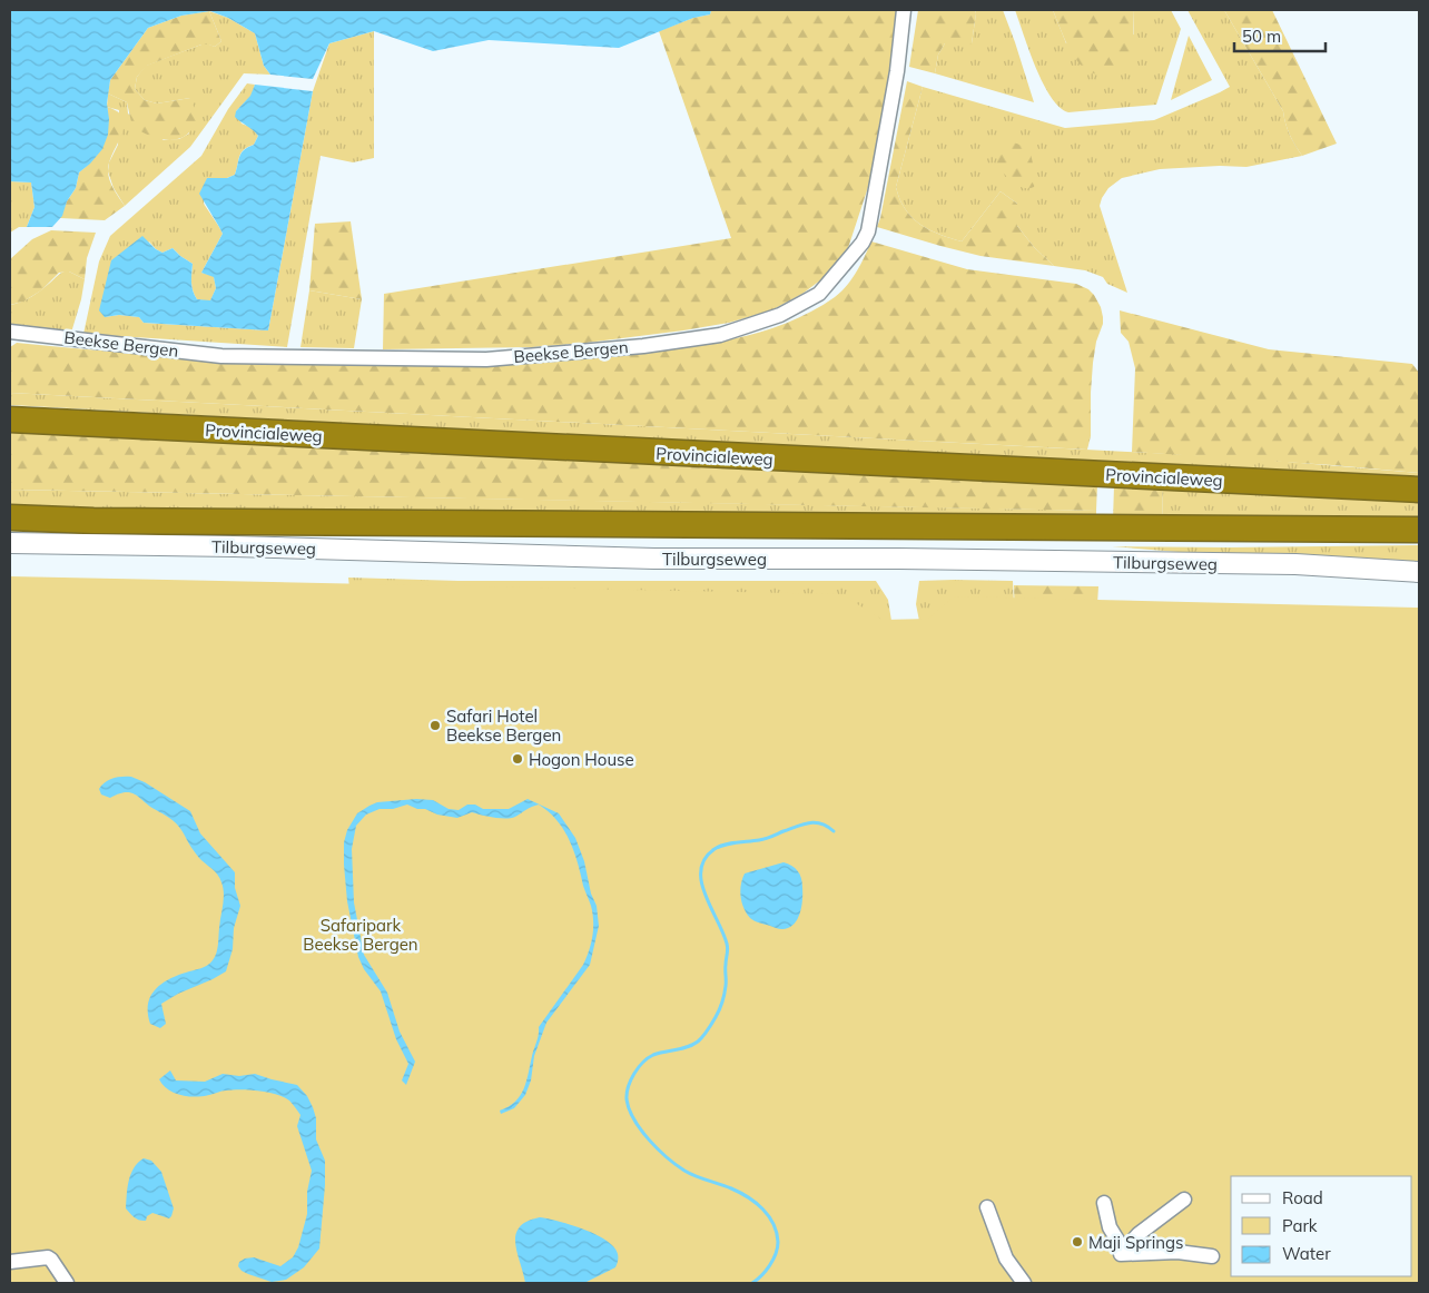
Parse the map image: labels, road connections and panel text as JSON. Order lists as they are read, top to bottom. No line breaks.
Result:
{"streets":{"highway":["Provincialeweg"],"street":["Beekse Bergen","Tilburgseweg"]},"parks":["Safaripark Beekse Bergen"],"places":["Safari Hotel Beekse Bergen","Hogon House","Maji Springs"],"legend":["Road","Park","Water"],"scale_bar":"50 m"}
